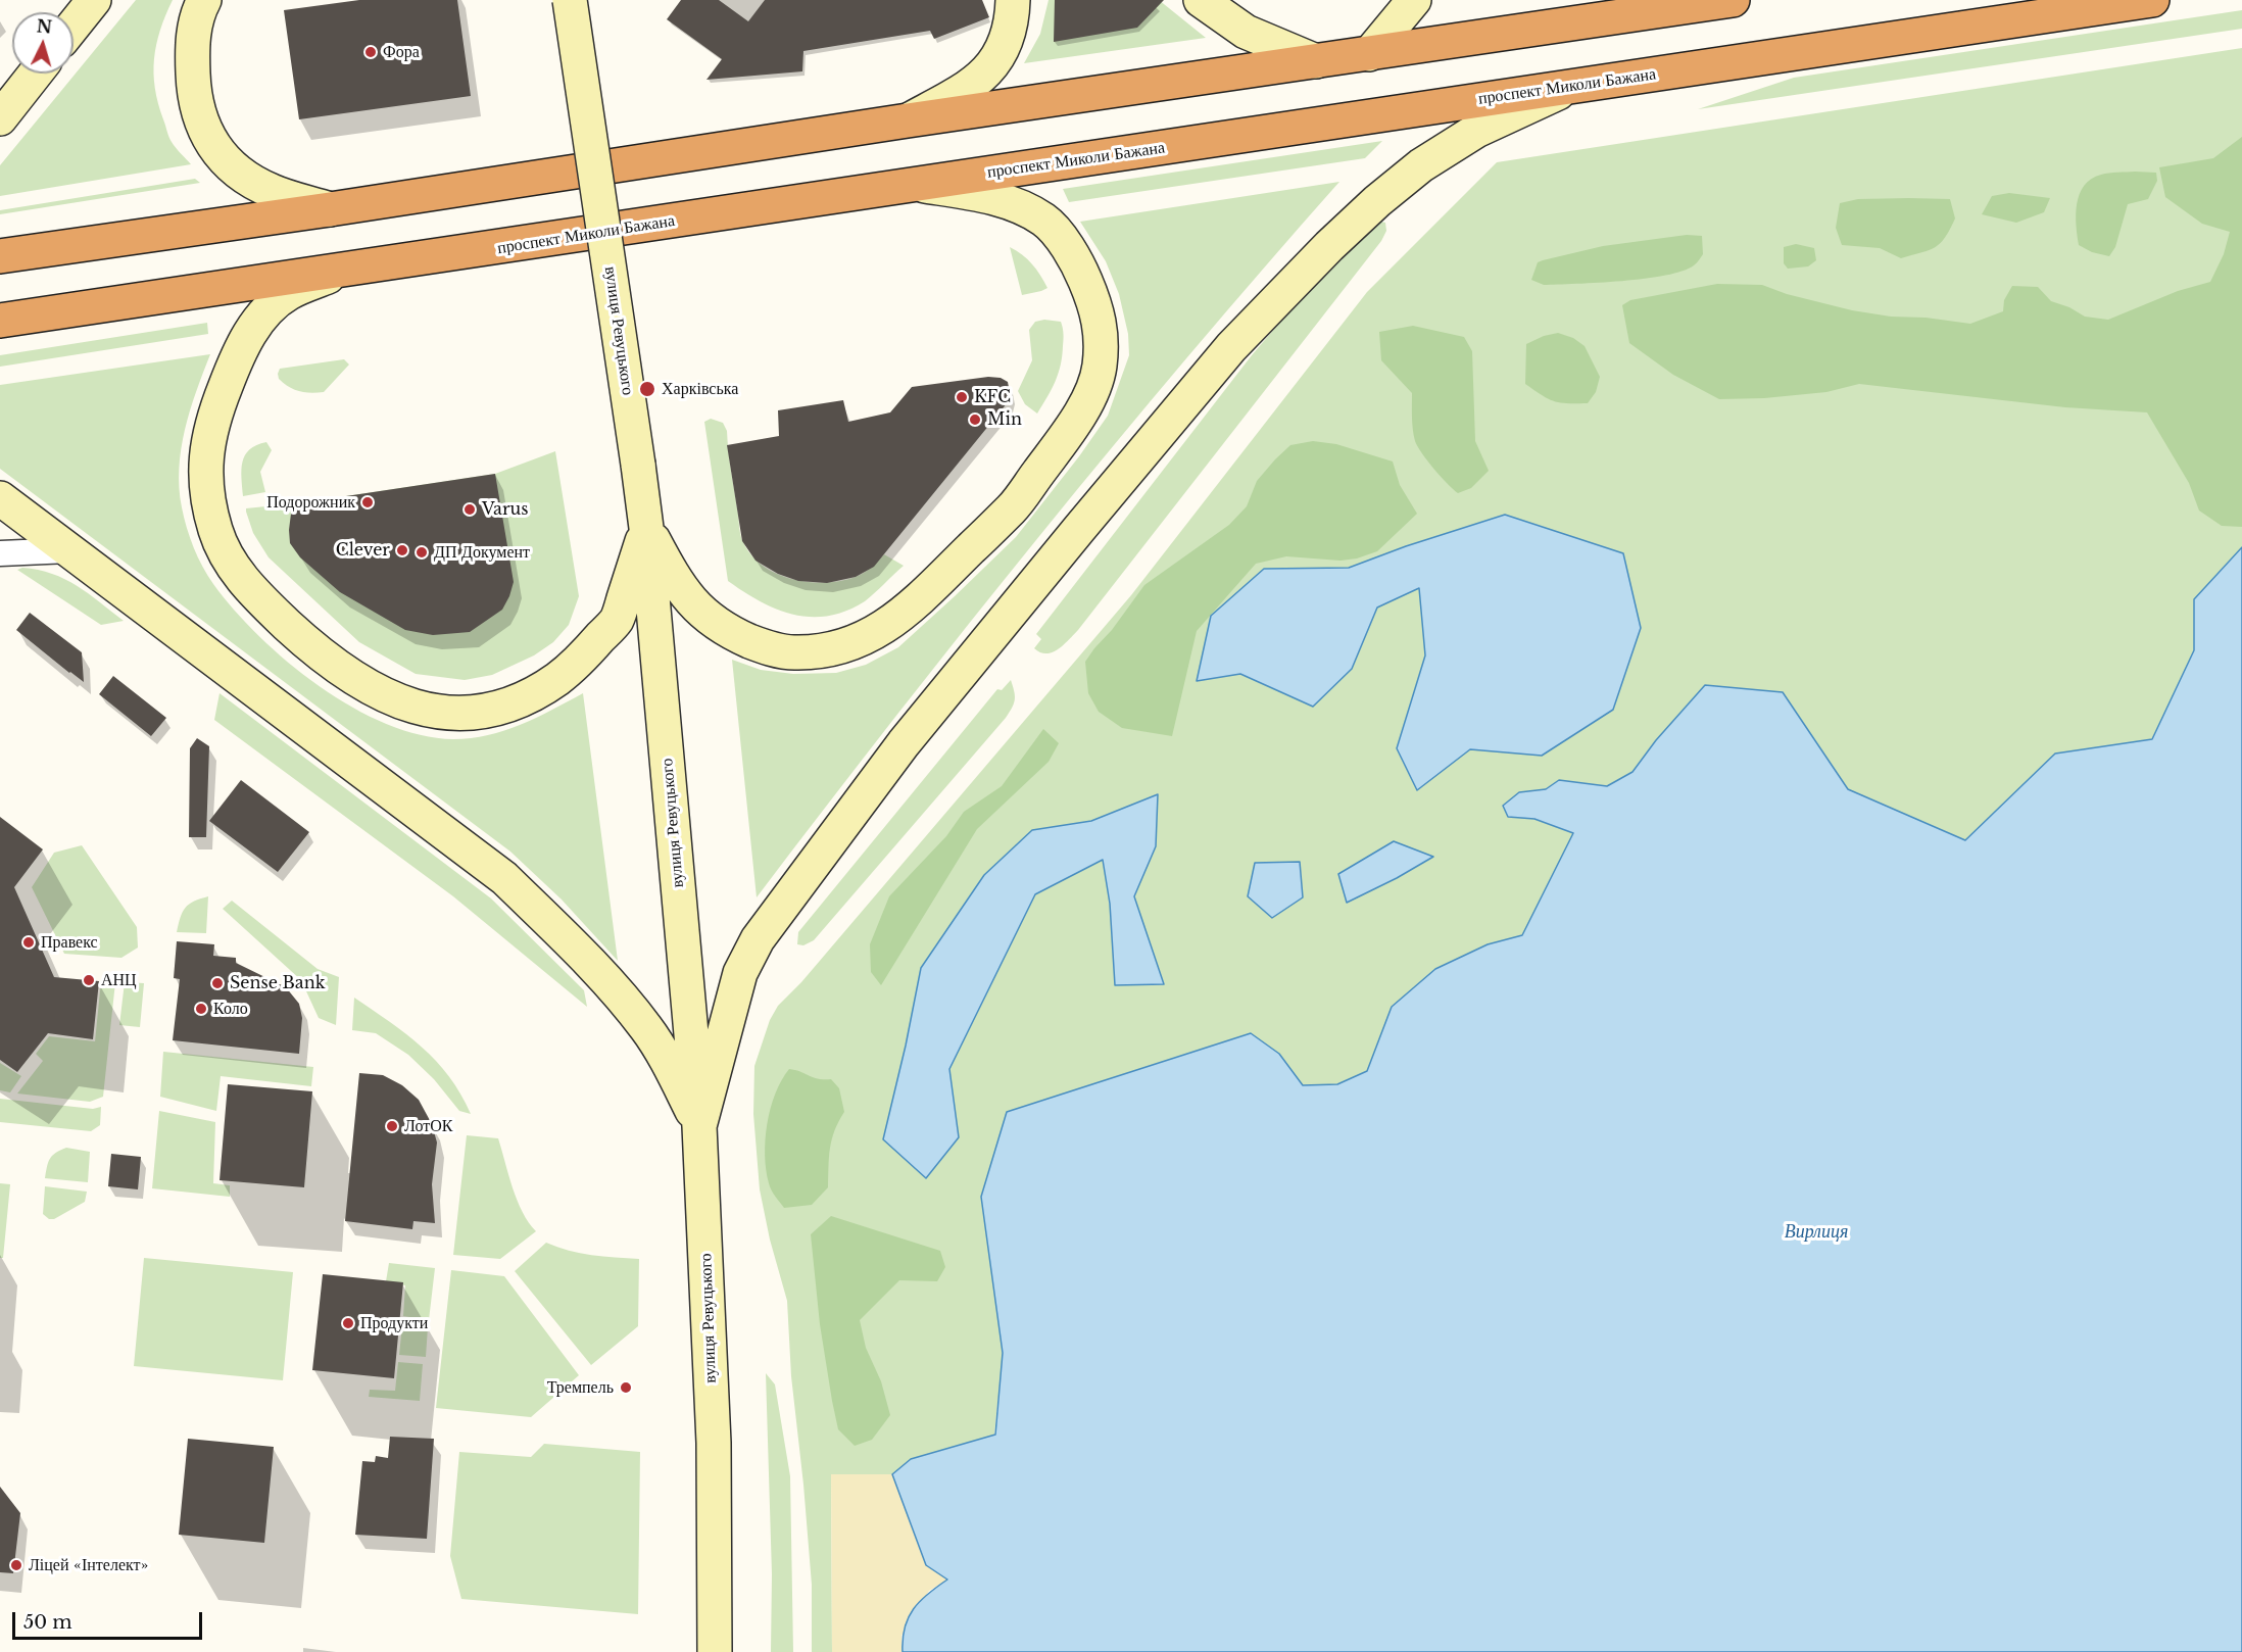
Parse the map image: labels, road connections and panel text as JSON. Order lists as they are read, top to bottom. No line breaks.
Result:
{"streets":{"highway":["проспект Миколи Бажана"],"street":["вулиця Ревуцького"]},"water":["Вирлиця"],"places":["Фора","Харківська","KFC","Min","Подорожник","Varus","Clever","ДП Документ","Правекс","АНЦ","Sense Bank","Коло","ЛотОК","Продукти","Тремпель","Ліцей «Інтелект»"],"scale_bar":"50 m","north":"top"}
